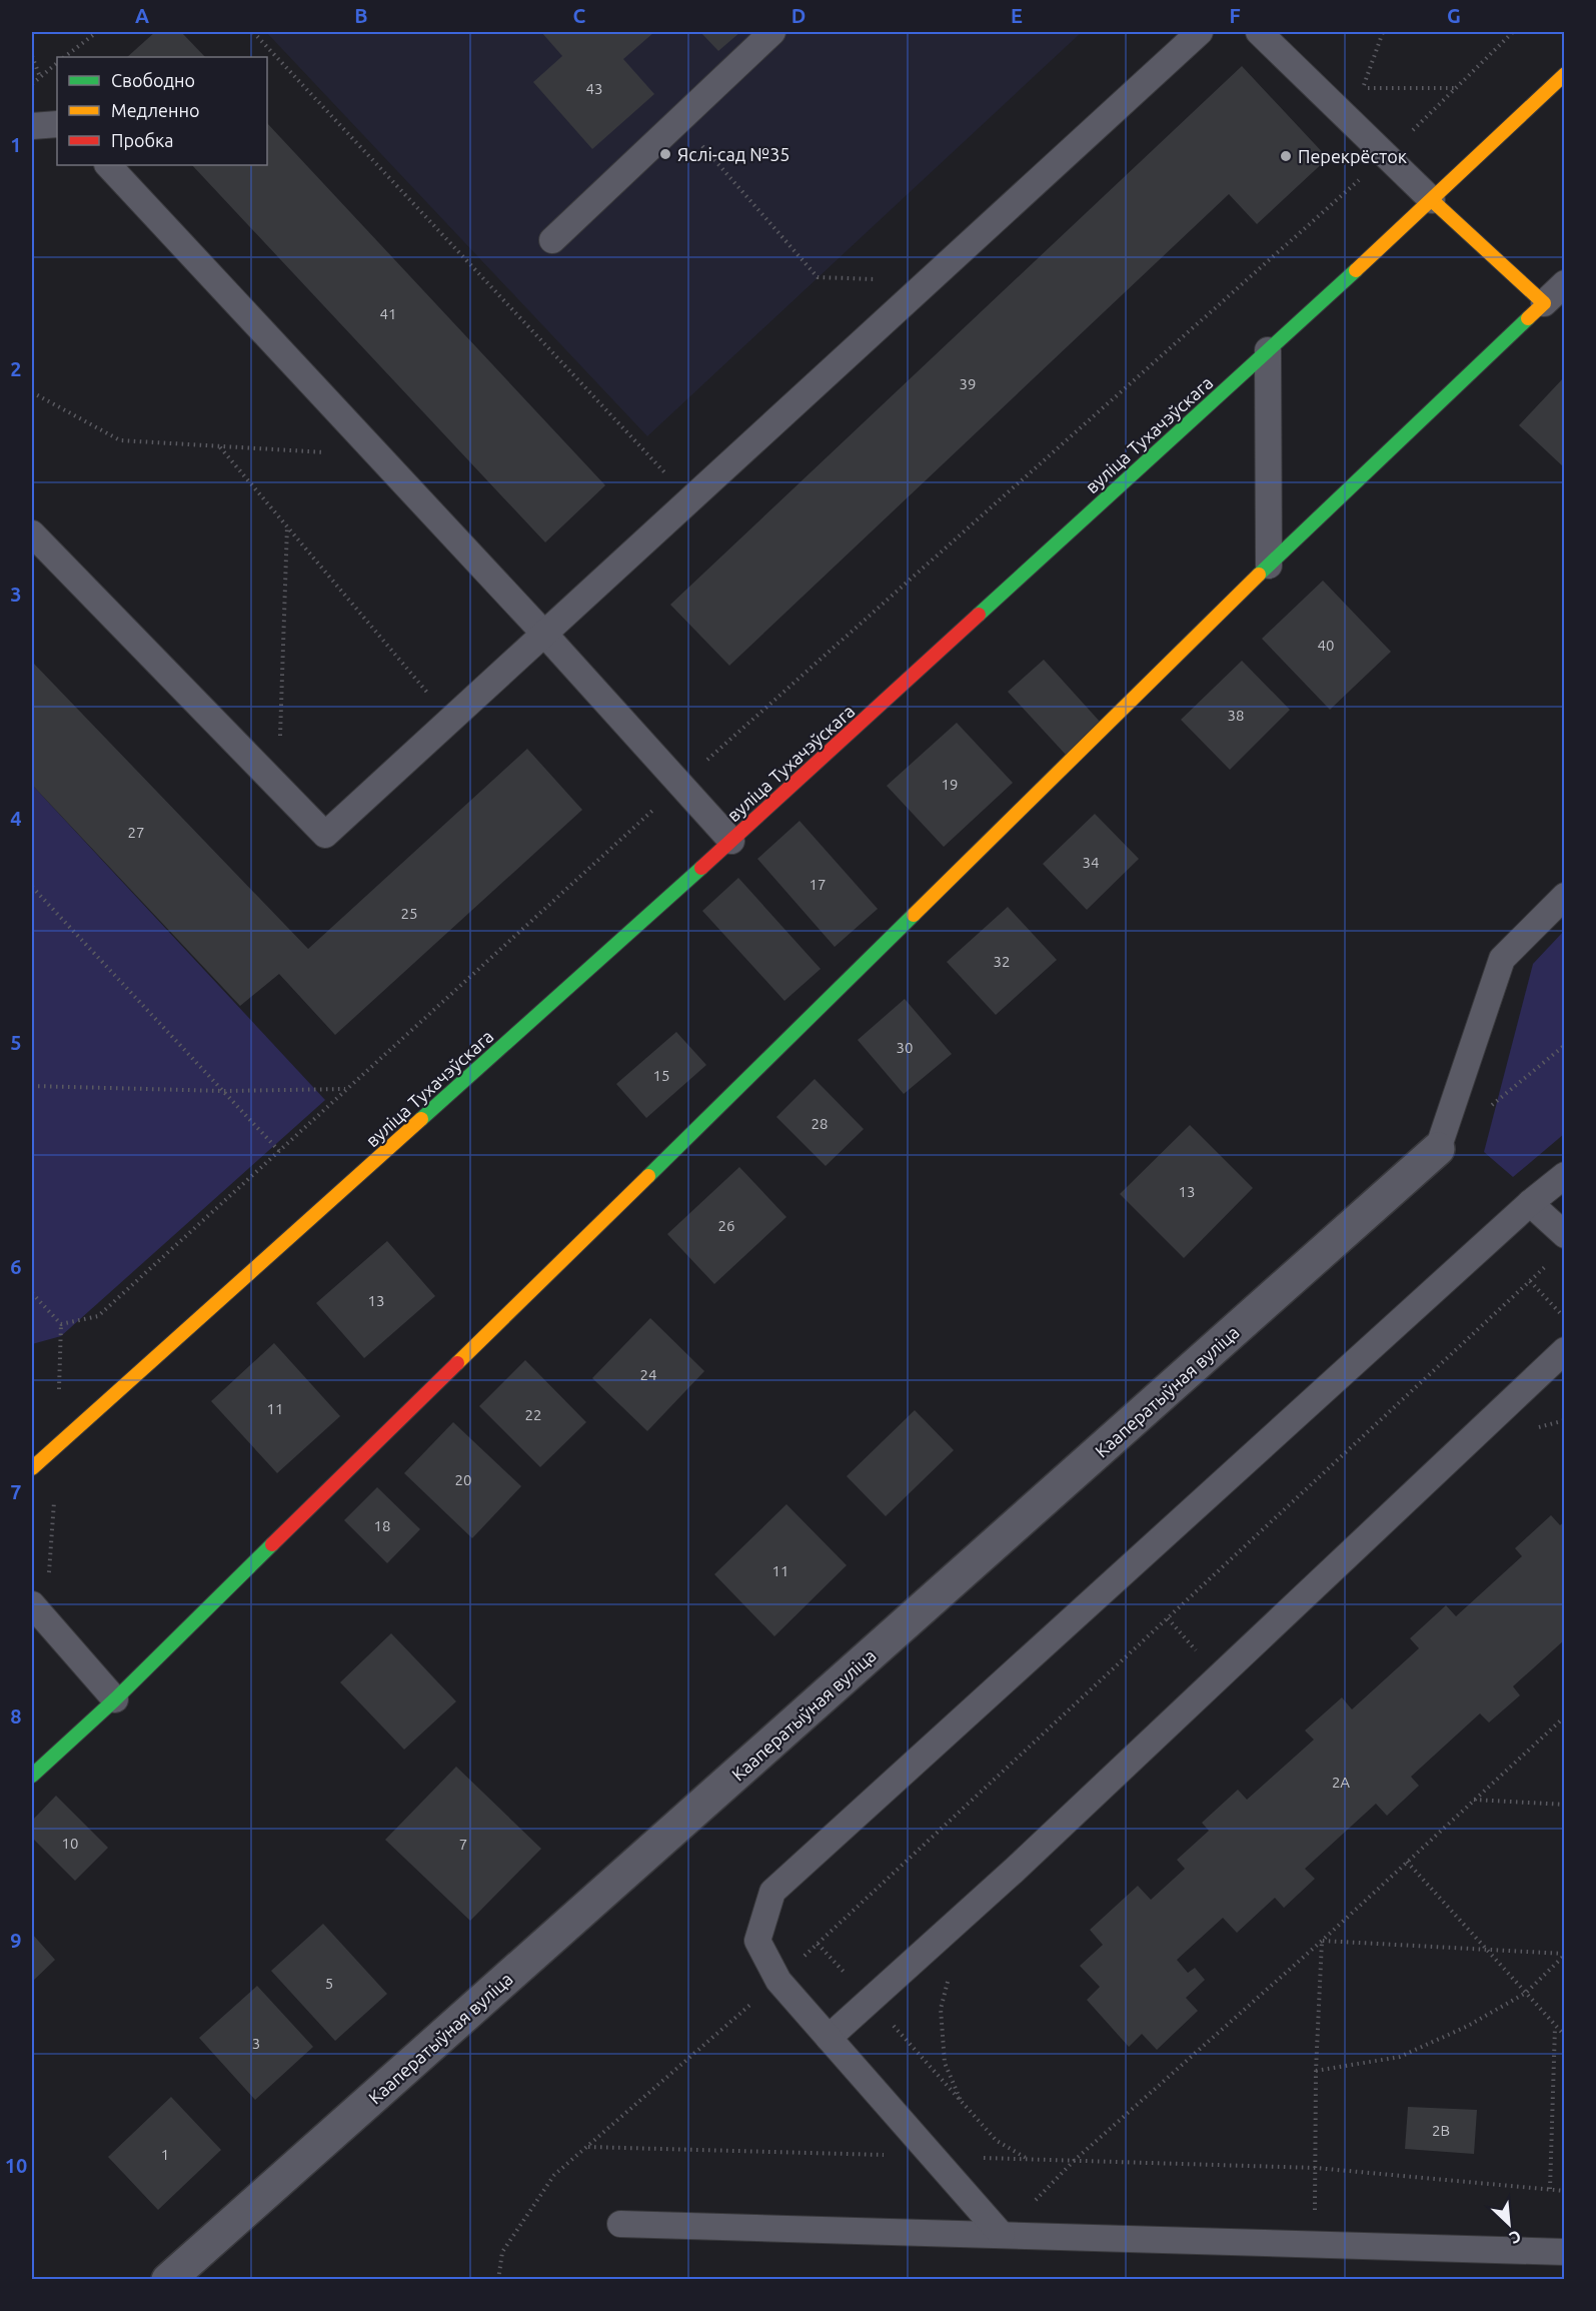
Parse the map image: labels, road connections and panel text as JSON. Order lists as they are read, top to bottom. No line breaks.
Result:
{"streets":{"street":["вуліца Тухачэўскага","Кааператыўная вуліца"]},"places":["Яслі-сад №35","Перекрёсток"],"house_numbers":["43","41","39","40","38","19","27","34","17","25","32","30","15","28","13","26","13","24","11","22","20","18","11","2А","10","7","5","3","2В","1"],"legend":["Свободно","Медленно","Пробка"],"north":"bottom right","grid":{"columns":["A","B","C","D","E","F","G"],"rows":["1","2","3","4","5","6","7","8","9","10"]}}
